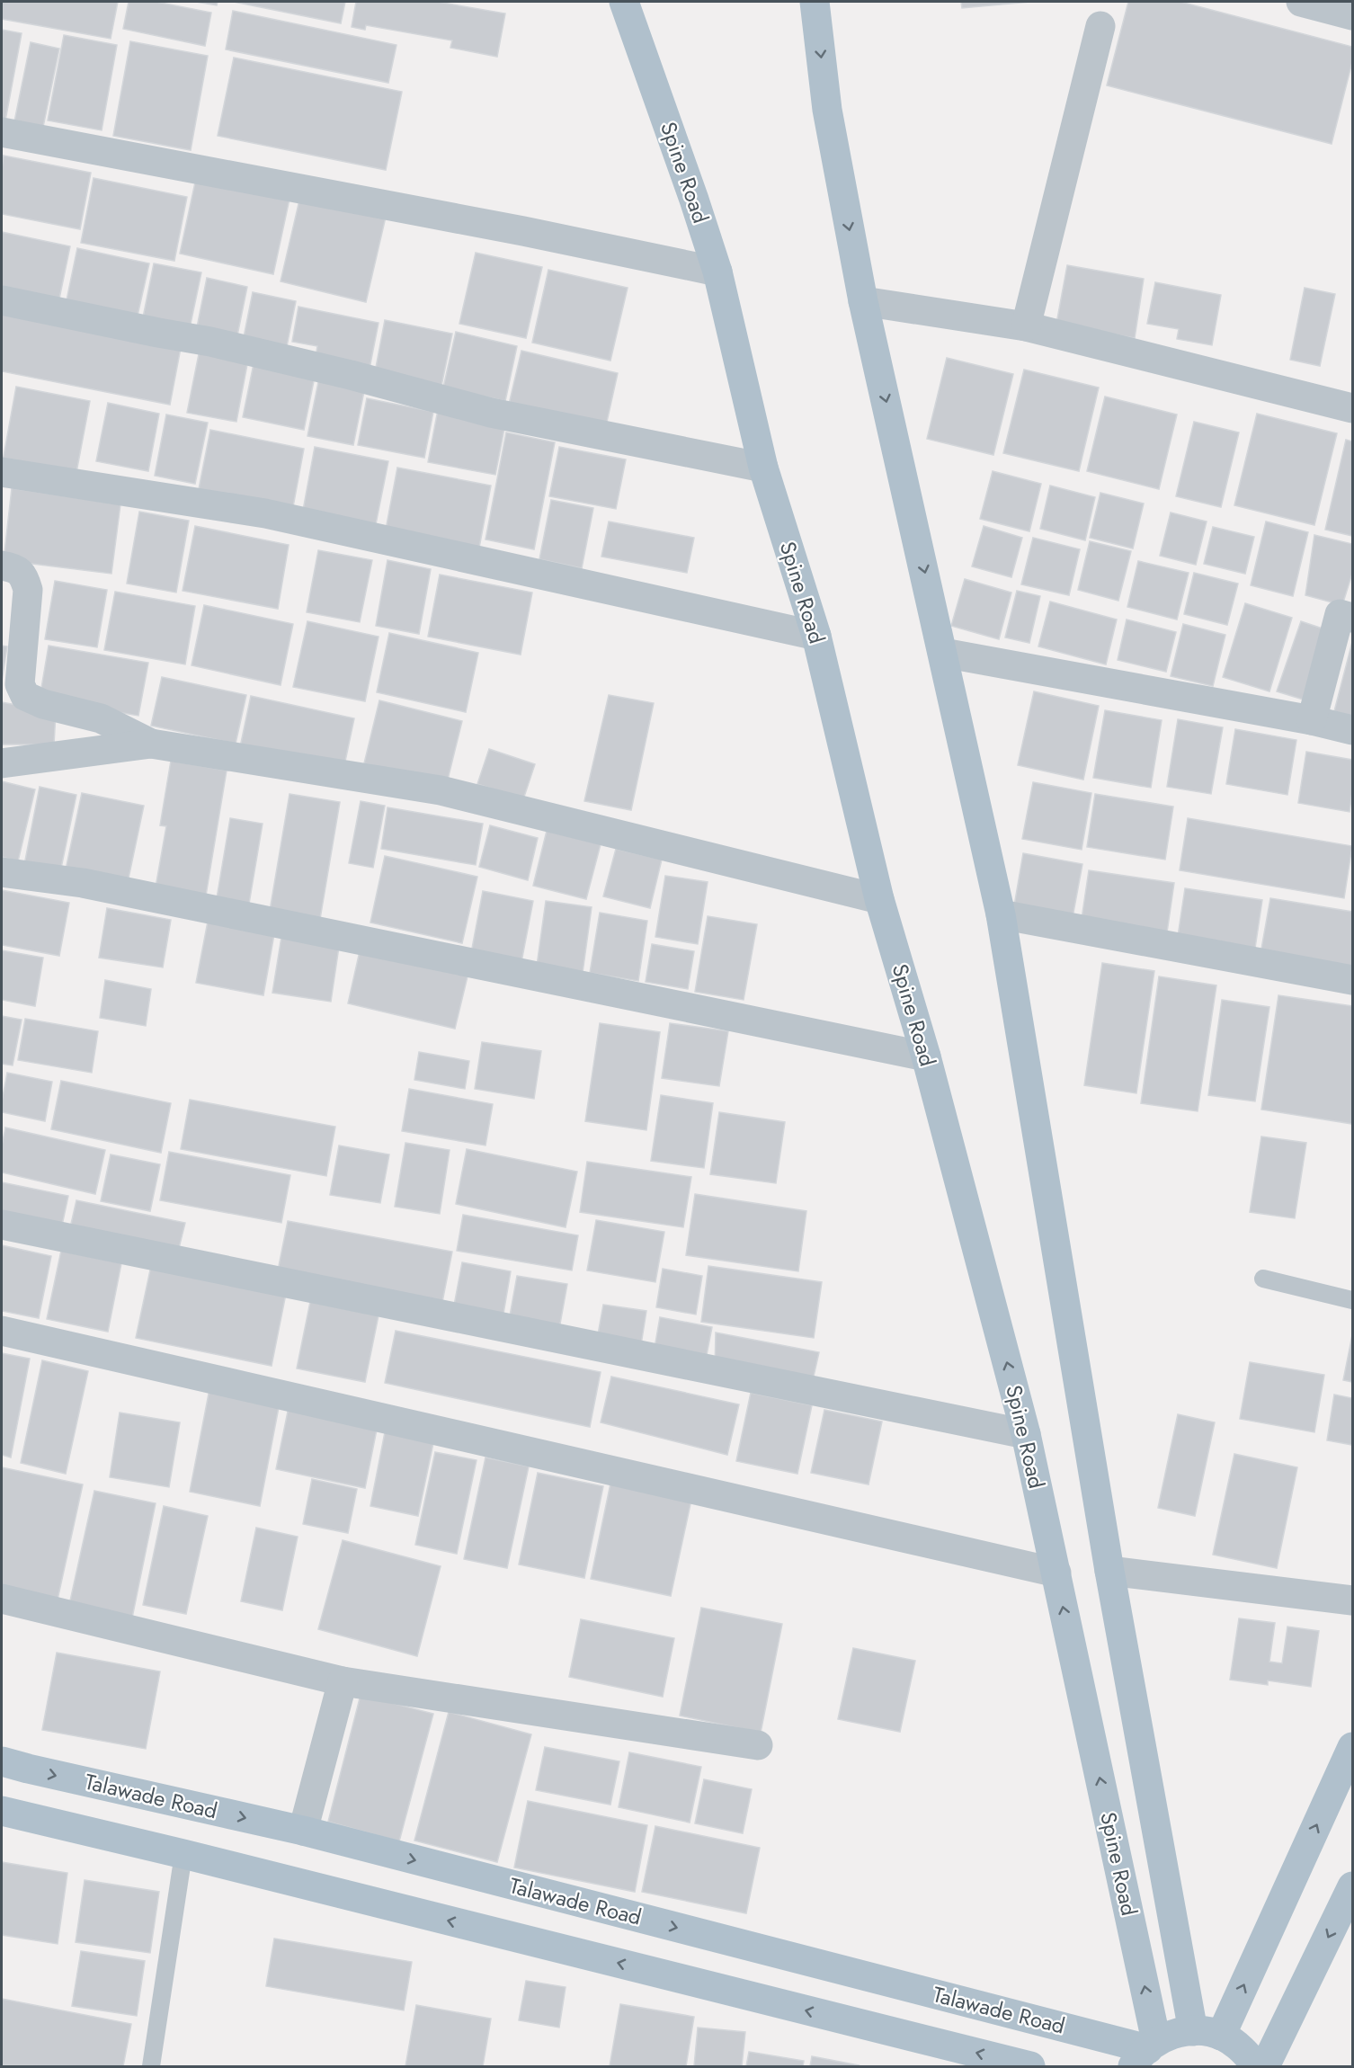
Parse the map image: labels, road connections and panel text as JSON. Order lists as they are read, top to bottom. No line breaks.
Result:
{"streets":{"main road":["Spine Road","Talawade Road"]},"crossings":[["Spine Road","Talawade Road"]]}
